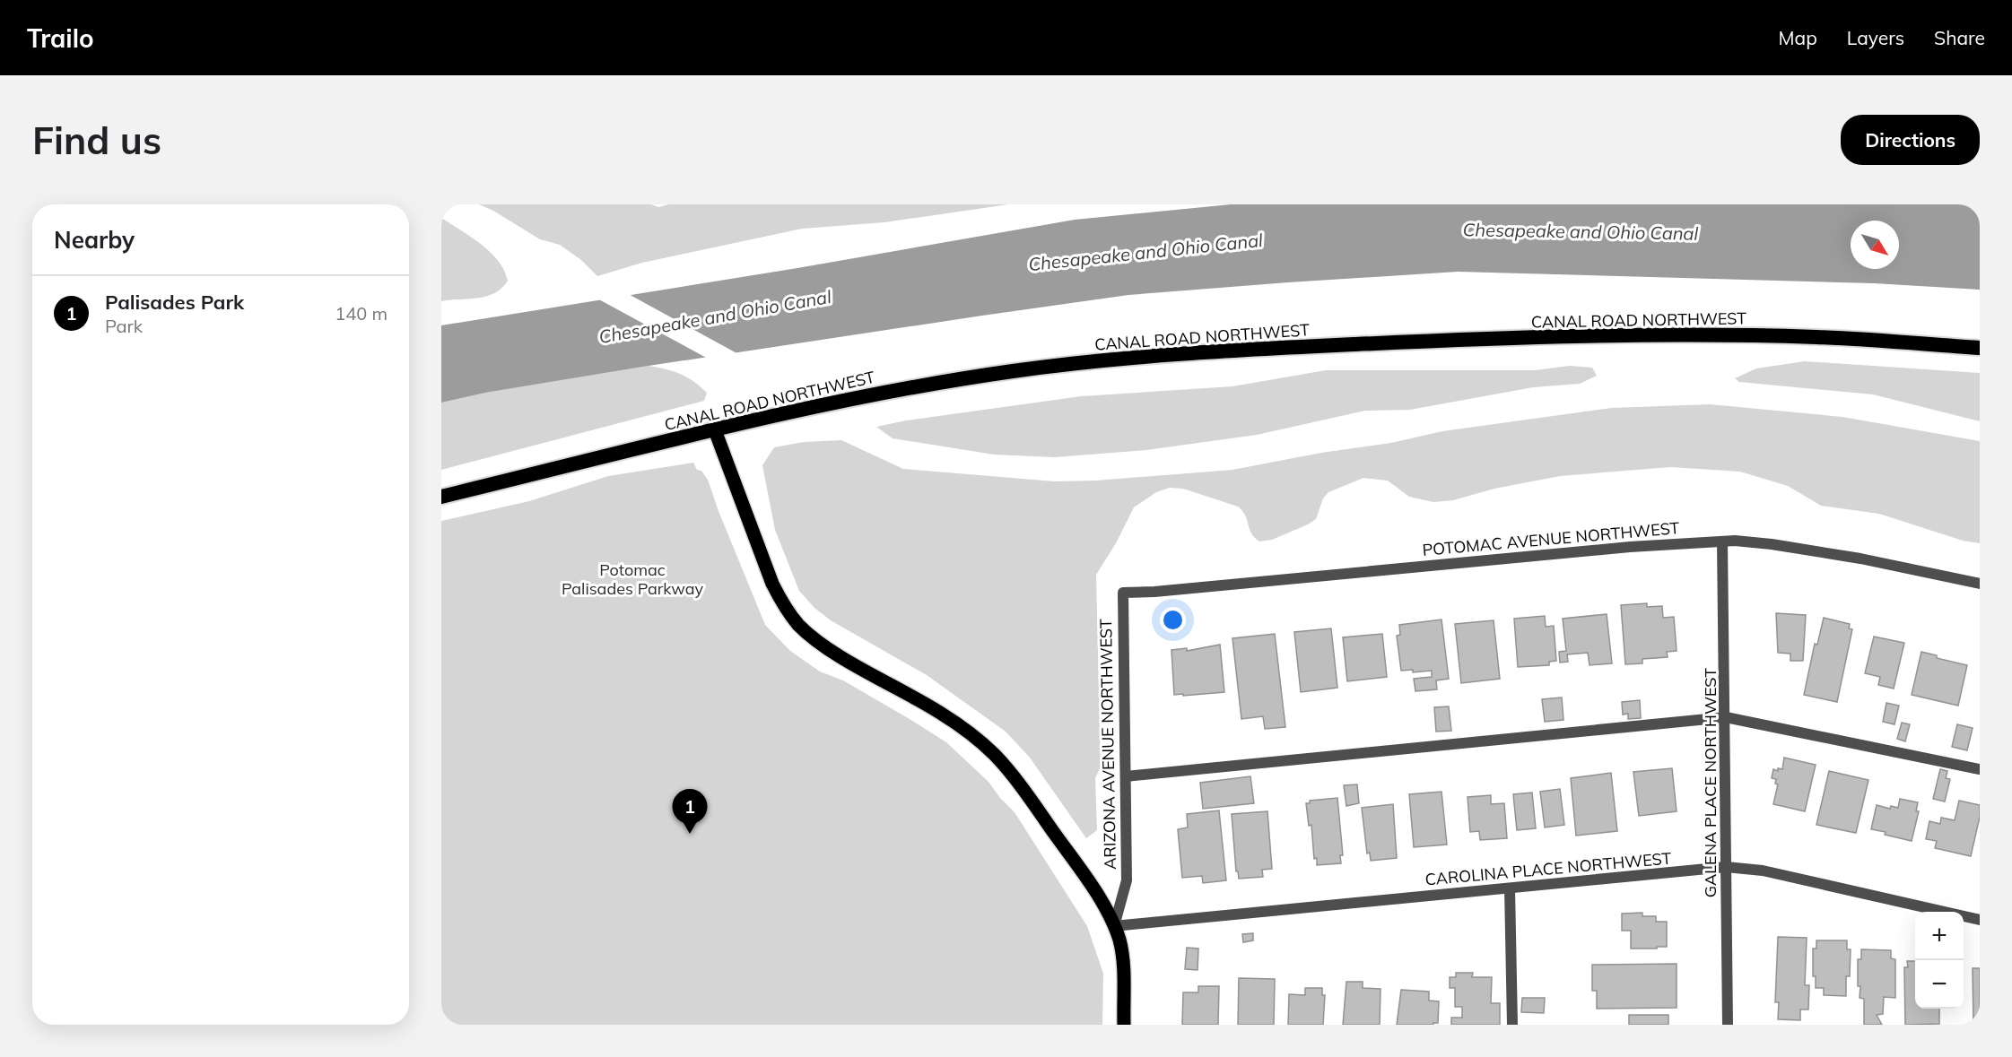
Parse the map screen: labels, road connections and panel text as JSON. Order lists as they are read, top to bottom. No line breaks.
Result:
{"streets":{"highway":["CANAL ROAD NORTHWEST"],"main road":["ARIZONA AVENUE NORTHWEST"],"street":["POTOMAC AVENUE NORTHWEST","GALENA PLACE NORTHWEST","CAROLINA PLACE NORTHWEST"]},"crossings":[["CANAL ROAD NORTHWEST","ARIZONA AVENUE NORTHWEST"],["POTOMAC AVENUE NORTHWEST","ARIZONA AVENUE NORTHWEST"],["POTOMAC AVENUE NORTHWEST","GALENA PLACE NORTHWEST"],["ARIZONA AVENUE NORTHWEST","CAROLINA PLACE NORTHWEST"],["GALENA PLACE NORTHWEST","CAROLINA PLACE NORTHWEST"]],"water":["Chesapeake and Ohio Canal"],"parks":["Potomac Palisades Parkway"],"north":"bottom right","page":{"header":"Trailo","nav":["Map","Layers","Share"],"buttons":"Directions","title":"Find us","heading":"Nearby","list":[{"mark":"1","name":"Palisades Park","note":"Park","value":"140 m"}],"pins":"1","map_buttons":["+","−"]}}
